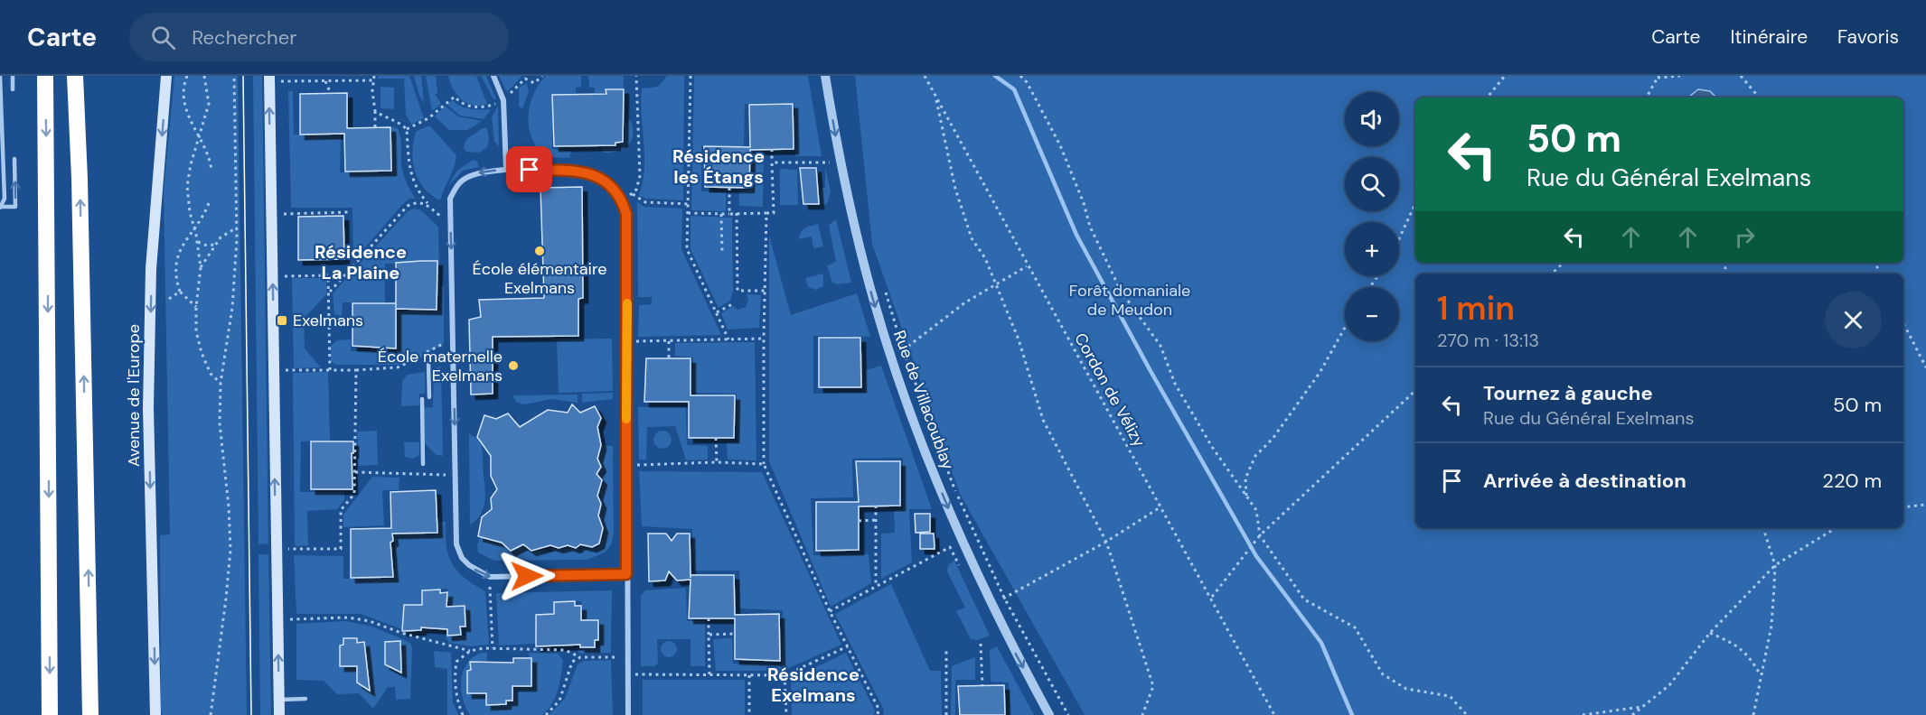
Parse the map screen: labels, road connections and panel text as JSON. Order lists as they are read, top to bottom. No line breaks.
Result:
{"streets":{"main road":["Avenue de l'Europe"],"street":["Rue de Villacoublay"],"path":["Cordon de Vélizy"]},"one_way":["Avenue de l'Europe","Rue de Villacoublay"],"districts":["Résidence les Étangs","Résidence La Plaine","Résidence Exelmans"],"parks":["Forêt domaniale de Meudon"],"places":{"other":["École élémentaire Exelmans","École maternelle Exelmans"],"transit":["Exelmans"]},"page":{"header":"Carte","search":"Rechercher","nav":["Carte","Itinéraire","Favoris"],"map_buttons":["+","−"],"turn":["50 m","Rue du Général Exelmans"],"heading":["1 min","270 m · 13:13"],"list":[{"name":"Tournez à gauche","note":"Rue du Général Exelmans","value":"50 m"},{"name":"Arrivée à destination","value":"220 m"}]}}
